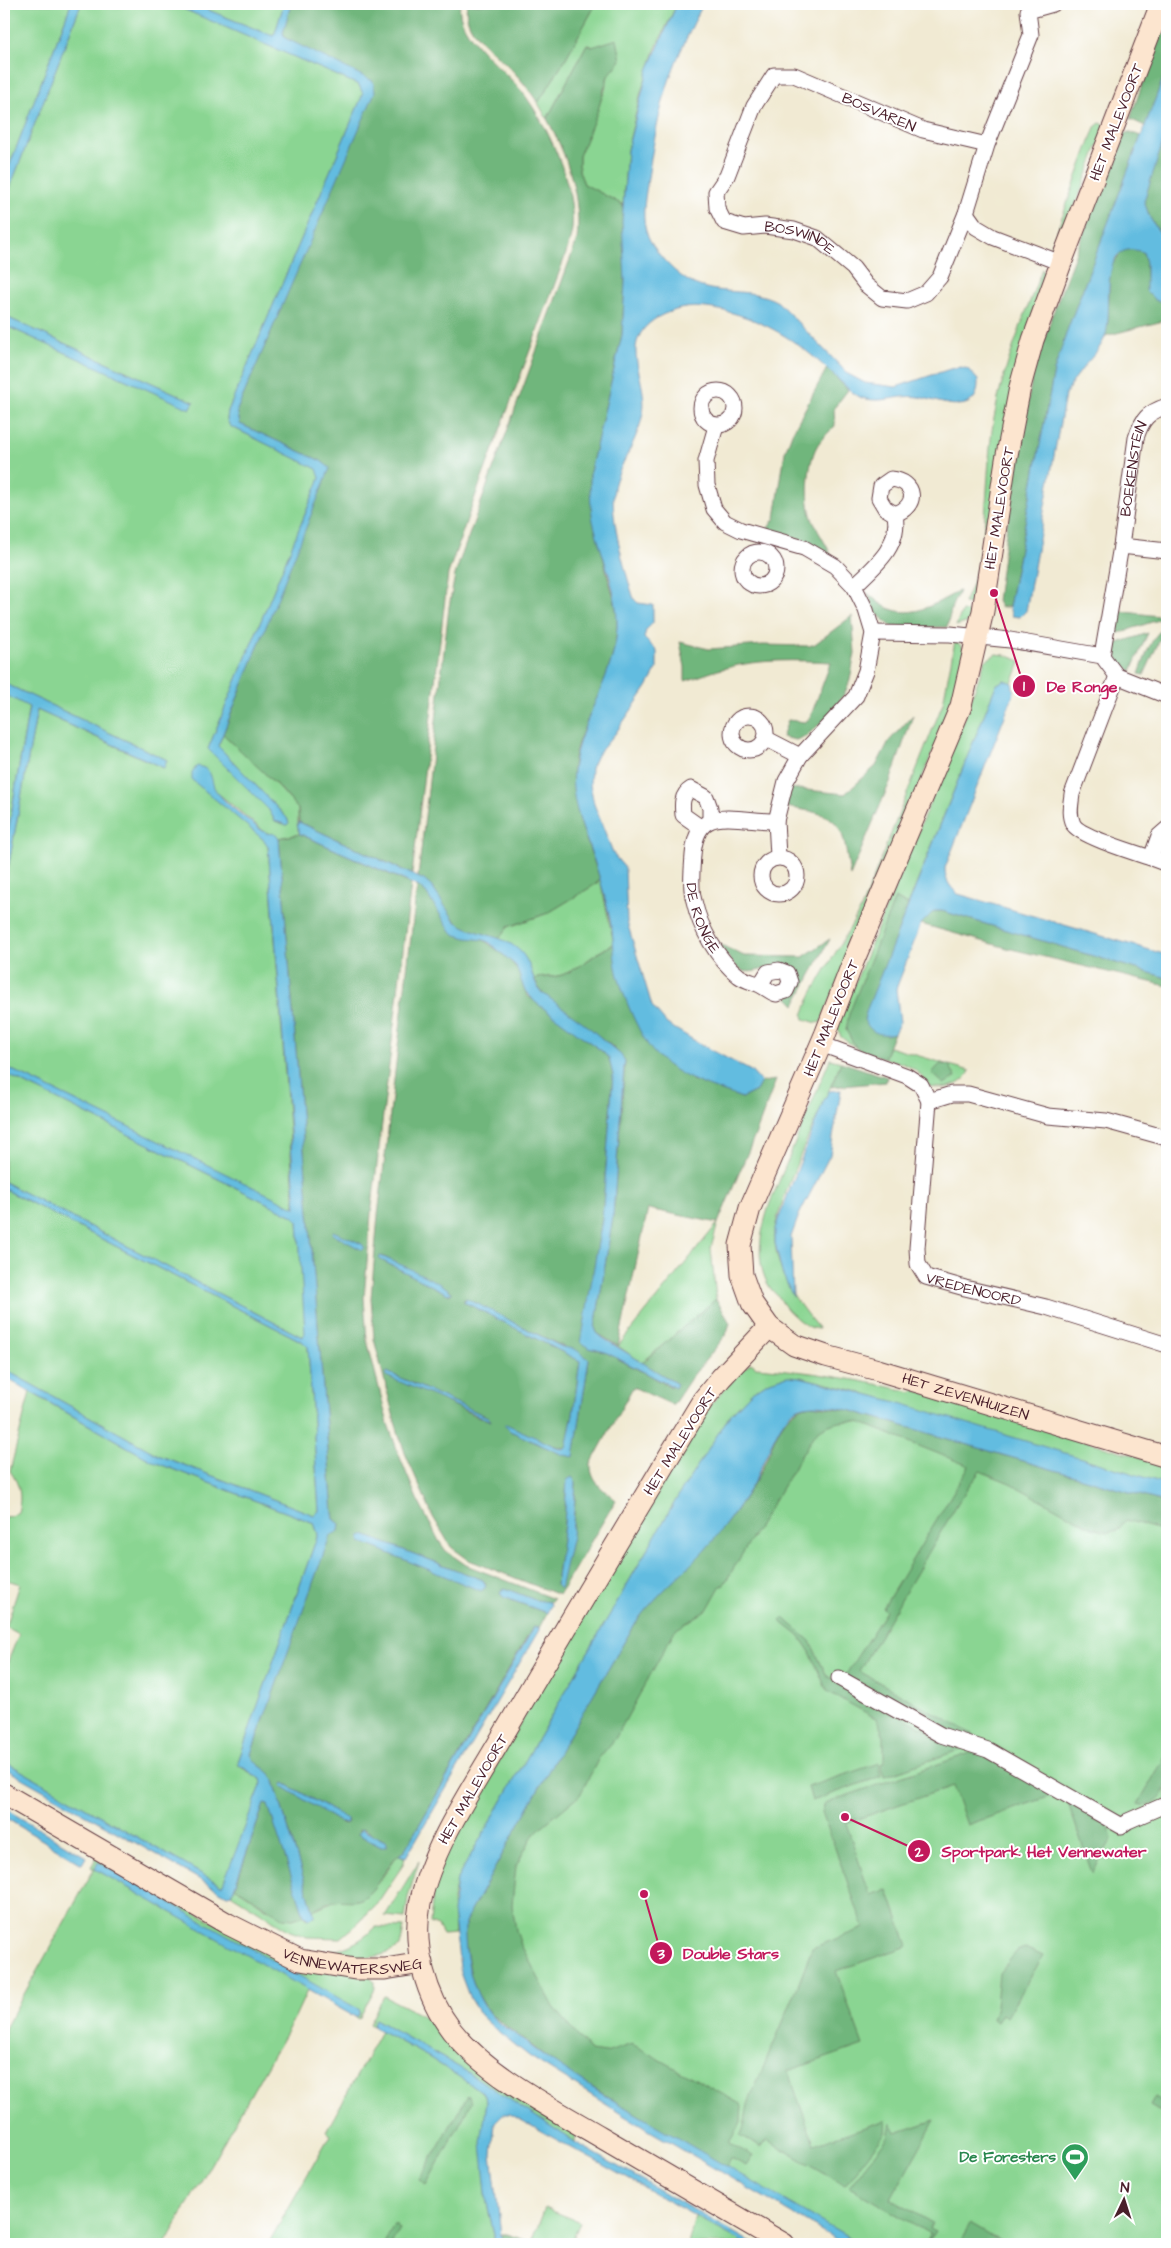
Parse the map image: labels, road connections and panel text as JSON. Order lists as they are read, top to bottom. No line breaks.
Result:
{"streets":{"street":["BOSVAREN","HET MALEVOORT","BOSWINDE","BOEKENSTEIN","DE RONGE","VREDENOORD","HET ZEVENHUIZEN","VENNEWATERSWEG"]},"crossings":[["BOSVAREN","BOSWINDE"],["HET MALEVOORT","HET ZEVENHUIZEN"],["HET MALEVOORT","VENNEWATERSWEG"]],"places":{"other":["De Ronge","Sportpark Het Vennewater","Double Stars"],"sports":["De Foresters"]},"north":"top"}
